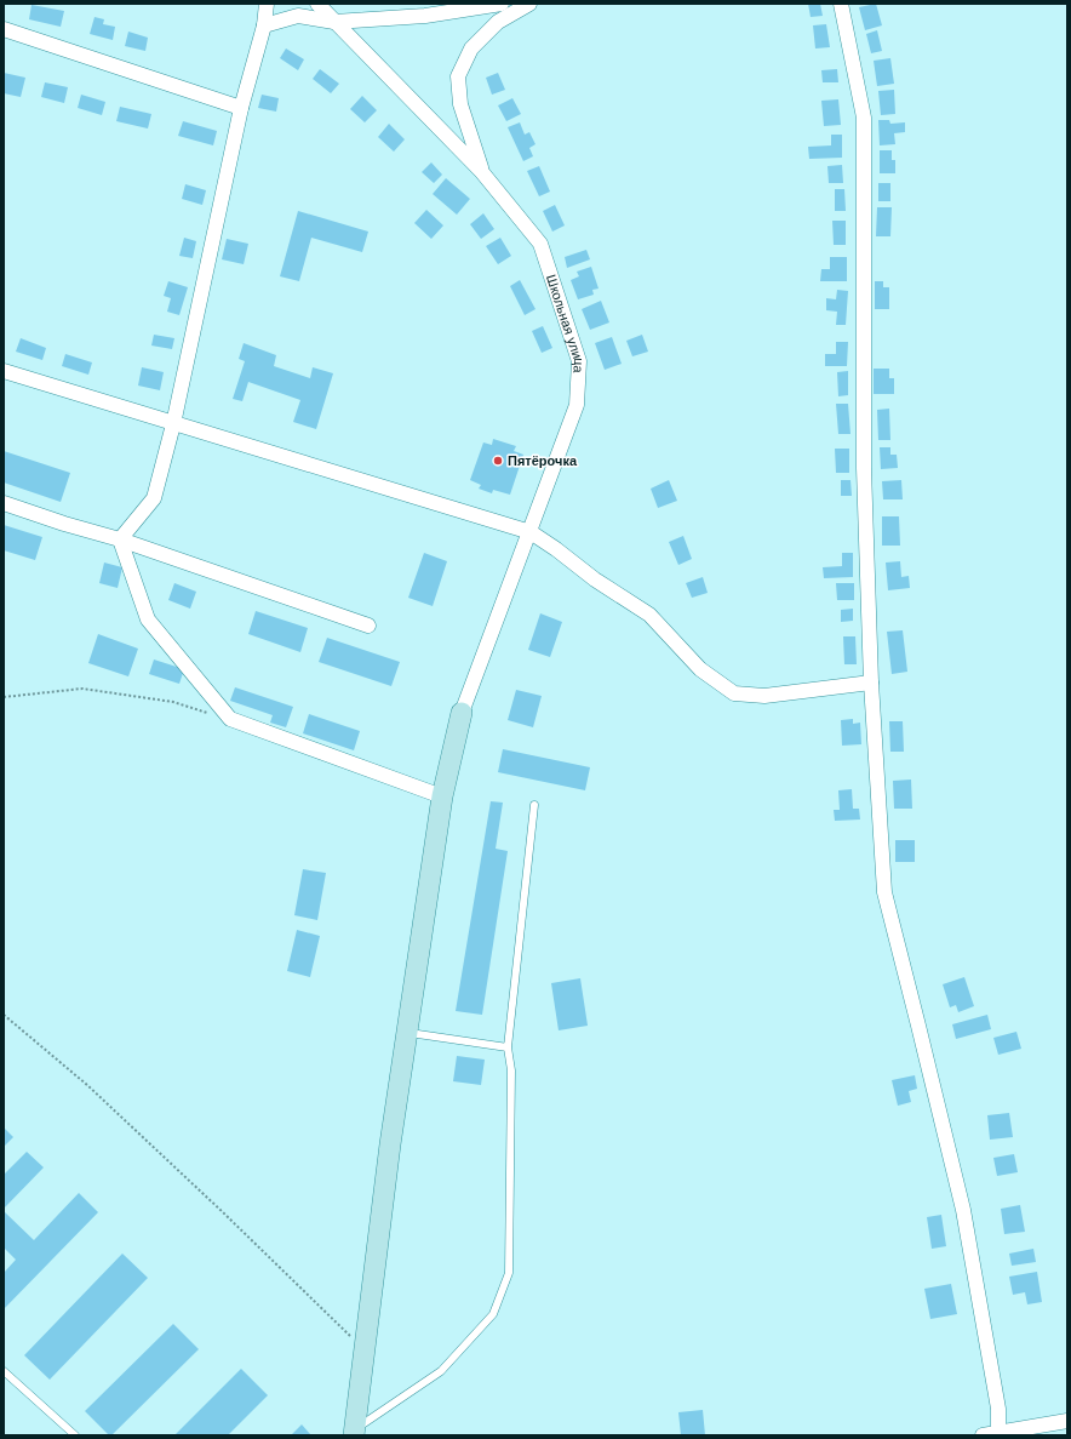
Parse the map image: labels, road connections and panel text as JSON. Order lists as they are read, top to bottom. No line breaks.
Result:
{"streets":{"street":["Школьная улица"]},"places":["Пятёрочка"]}
